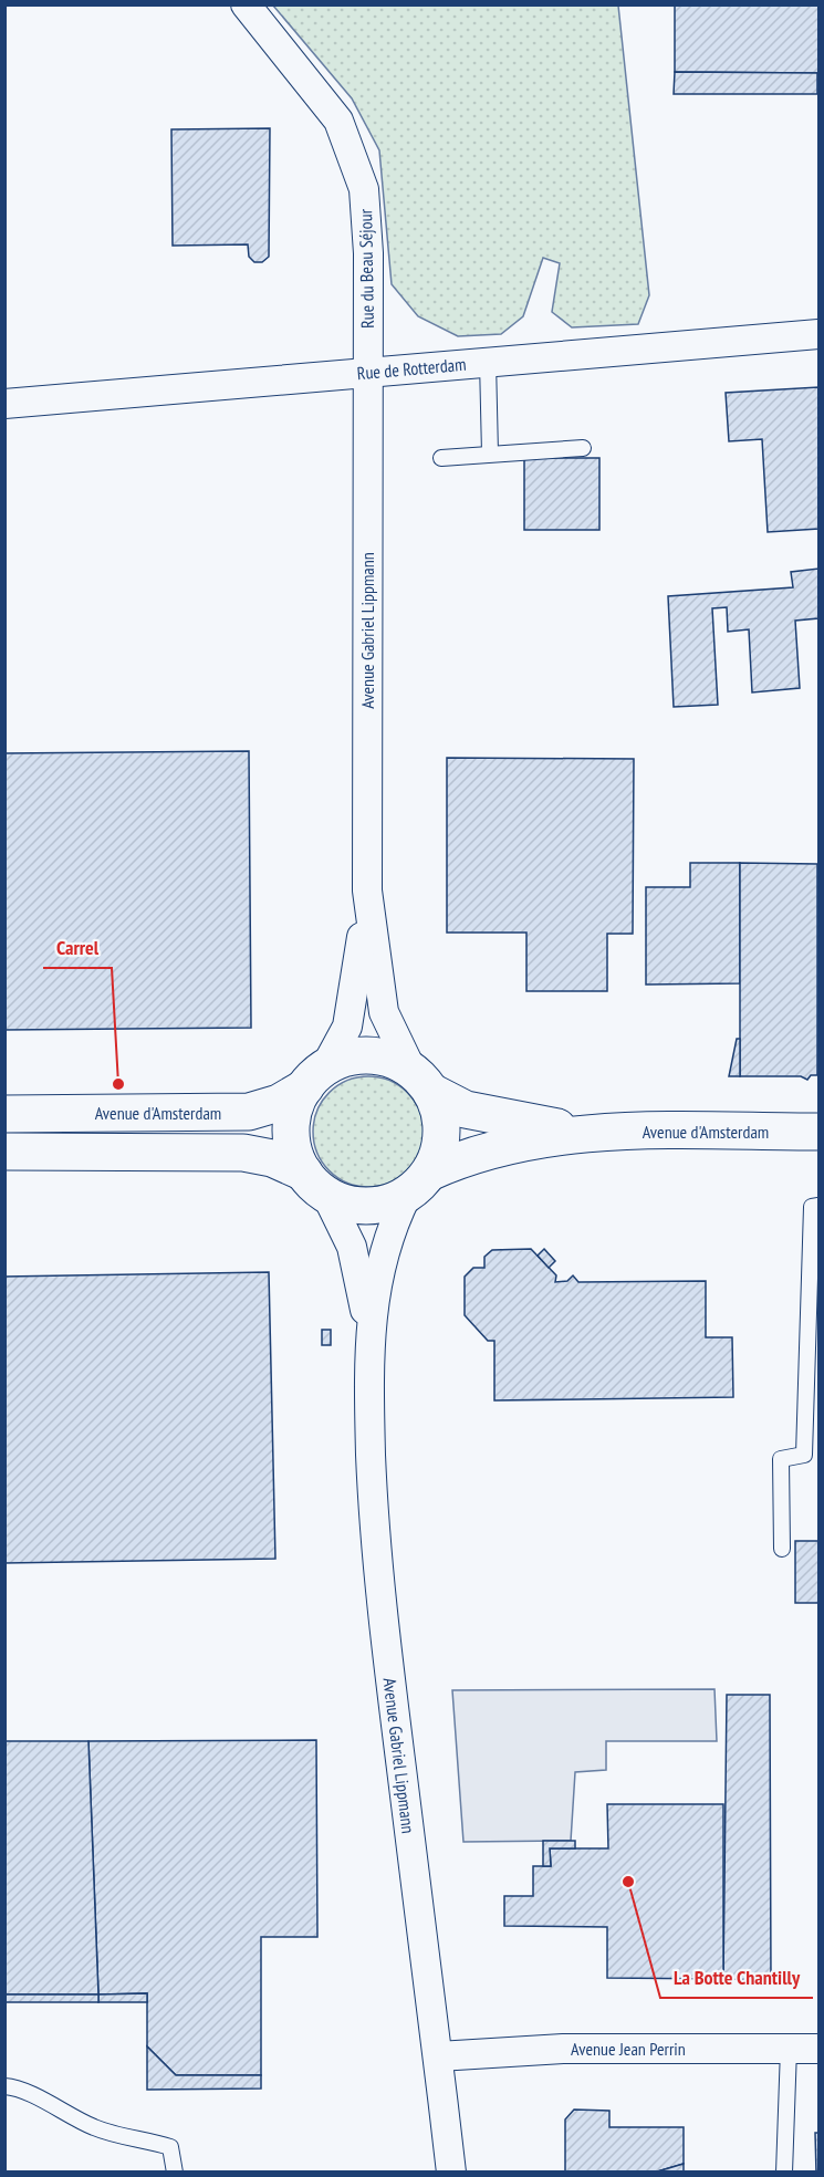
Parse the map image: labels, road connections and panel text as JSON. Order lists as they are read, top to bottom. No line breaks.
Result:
{"streets":{"street":["Rue du Beau Séjour","Rue de Rotterdam","Avenue Gabriel Lippmann","Avenue d'Amsterdam","Avenue Jean Perrin"]},"crossings":[["Rue du Beau Séjour","Rue de Rotterdam"],["Rue du Beau Séjour","Avenue Gabriel Lippmann"],["Rue de Rotterdam","Avenue Gabriel Lippmann"],["Avenue Gabriel Lippmann","Avenue d'Amsterdam"],["Avenue Gabriel Lippmann","Avenue Jean Perrin"]],"places":["Carrel","La Botte Chantilly"]}
